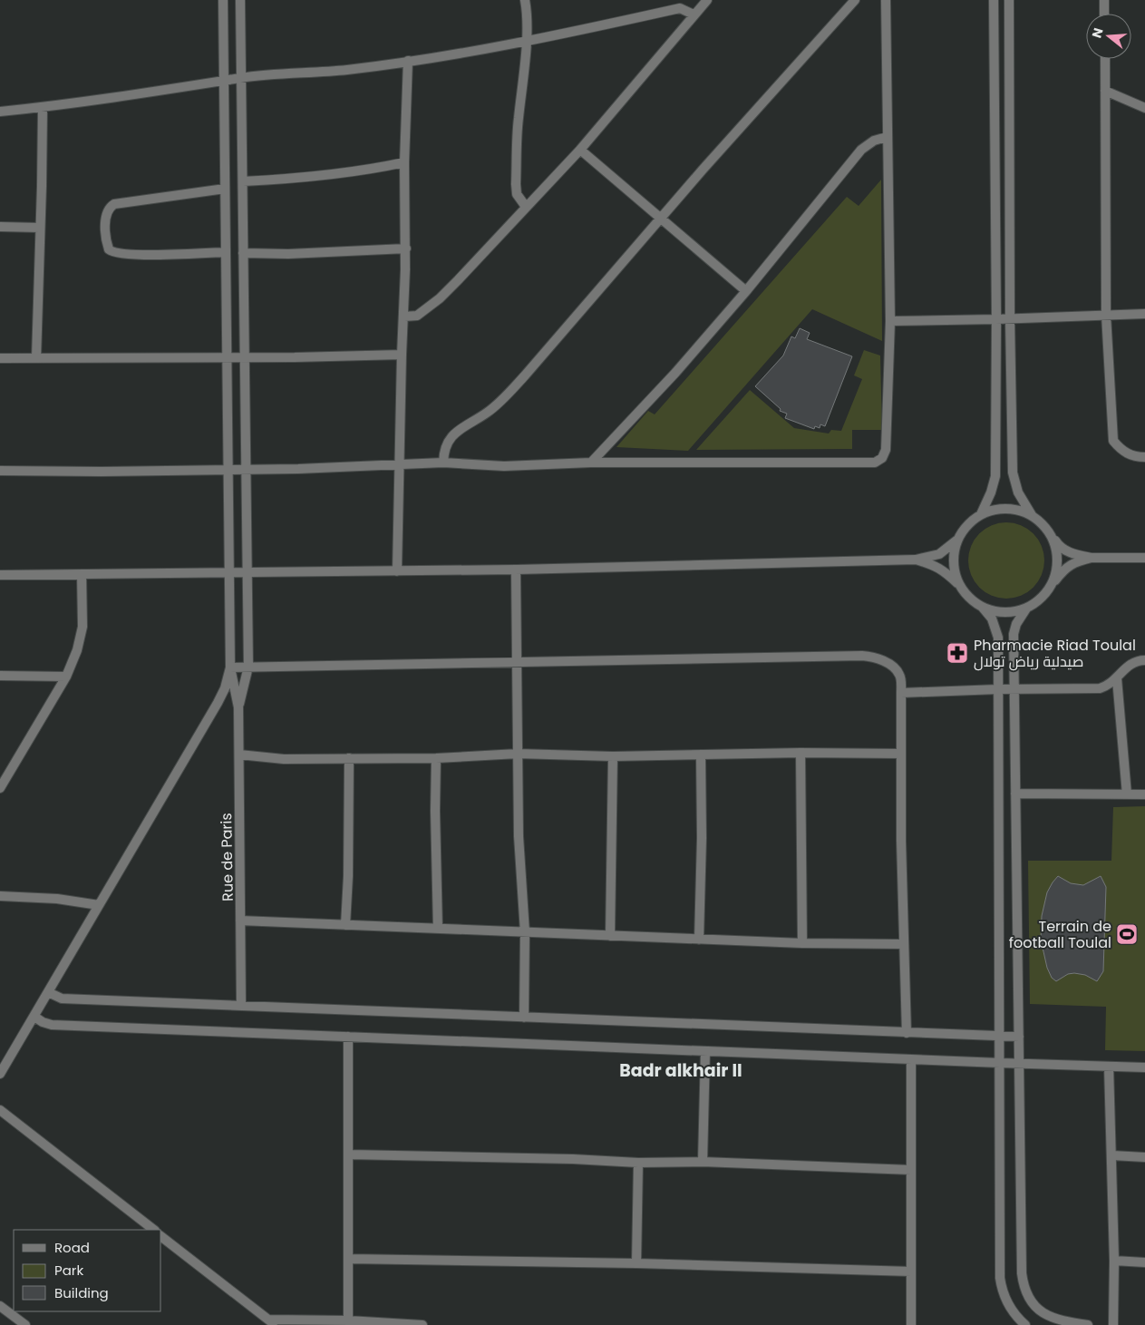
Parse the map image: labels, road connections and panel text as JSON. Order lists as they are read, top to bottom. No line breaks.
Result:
{"streets":{"street":["Rue de Paris"]},"districts":["Badr alkhair II"],"places":{"pharmacy":["Pharmacie Riad Toulal صيدلية رياض تولال"],"sports":["Terrain de football Toulal"]},"legend":["Road","Park","Building"],"north":"left"}
